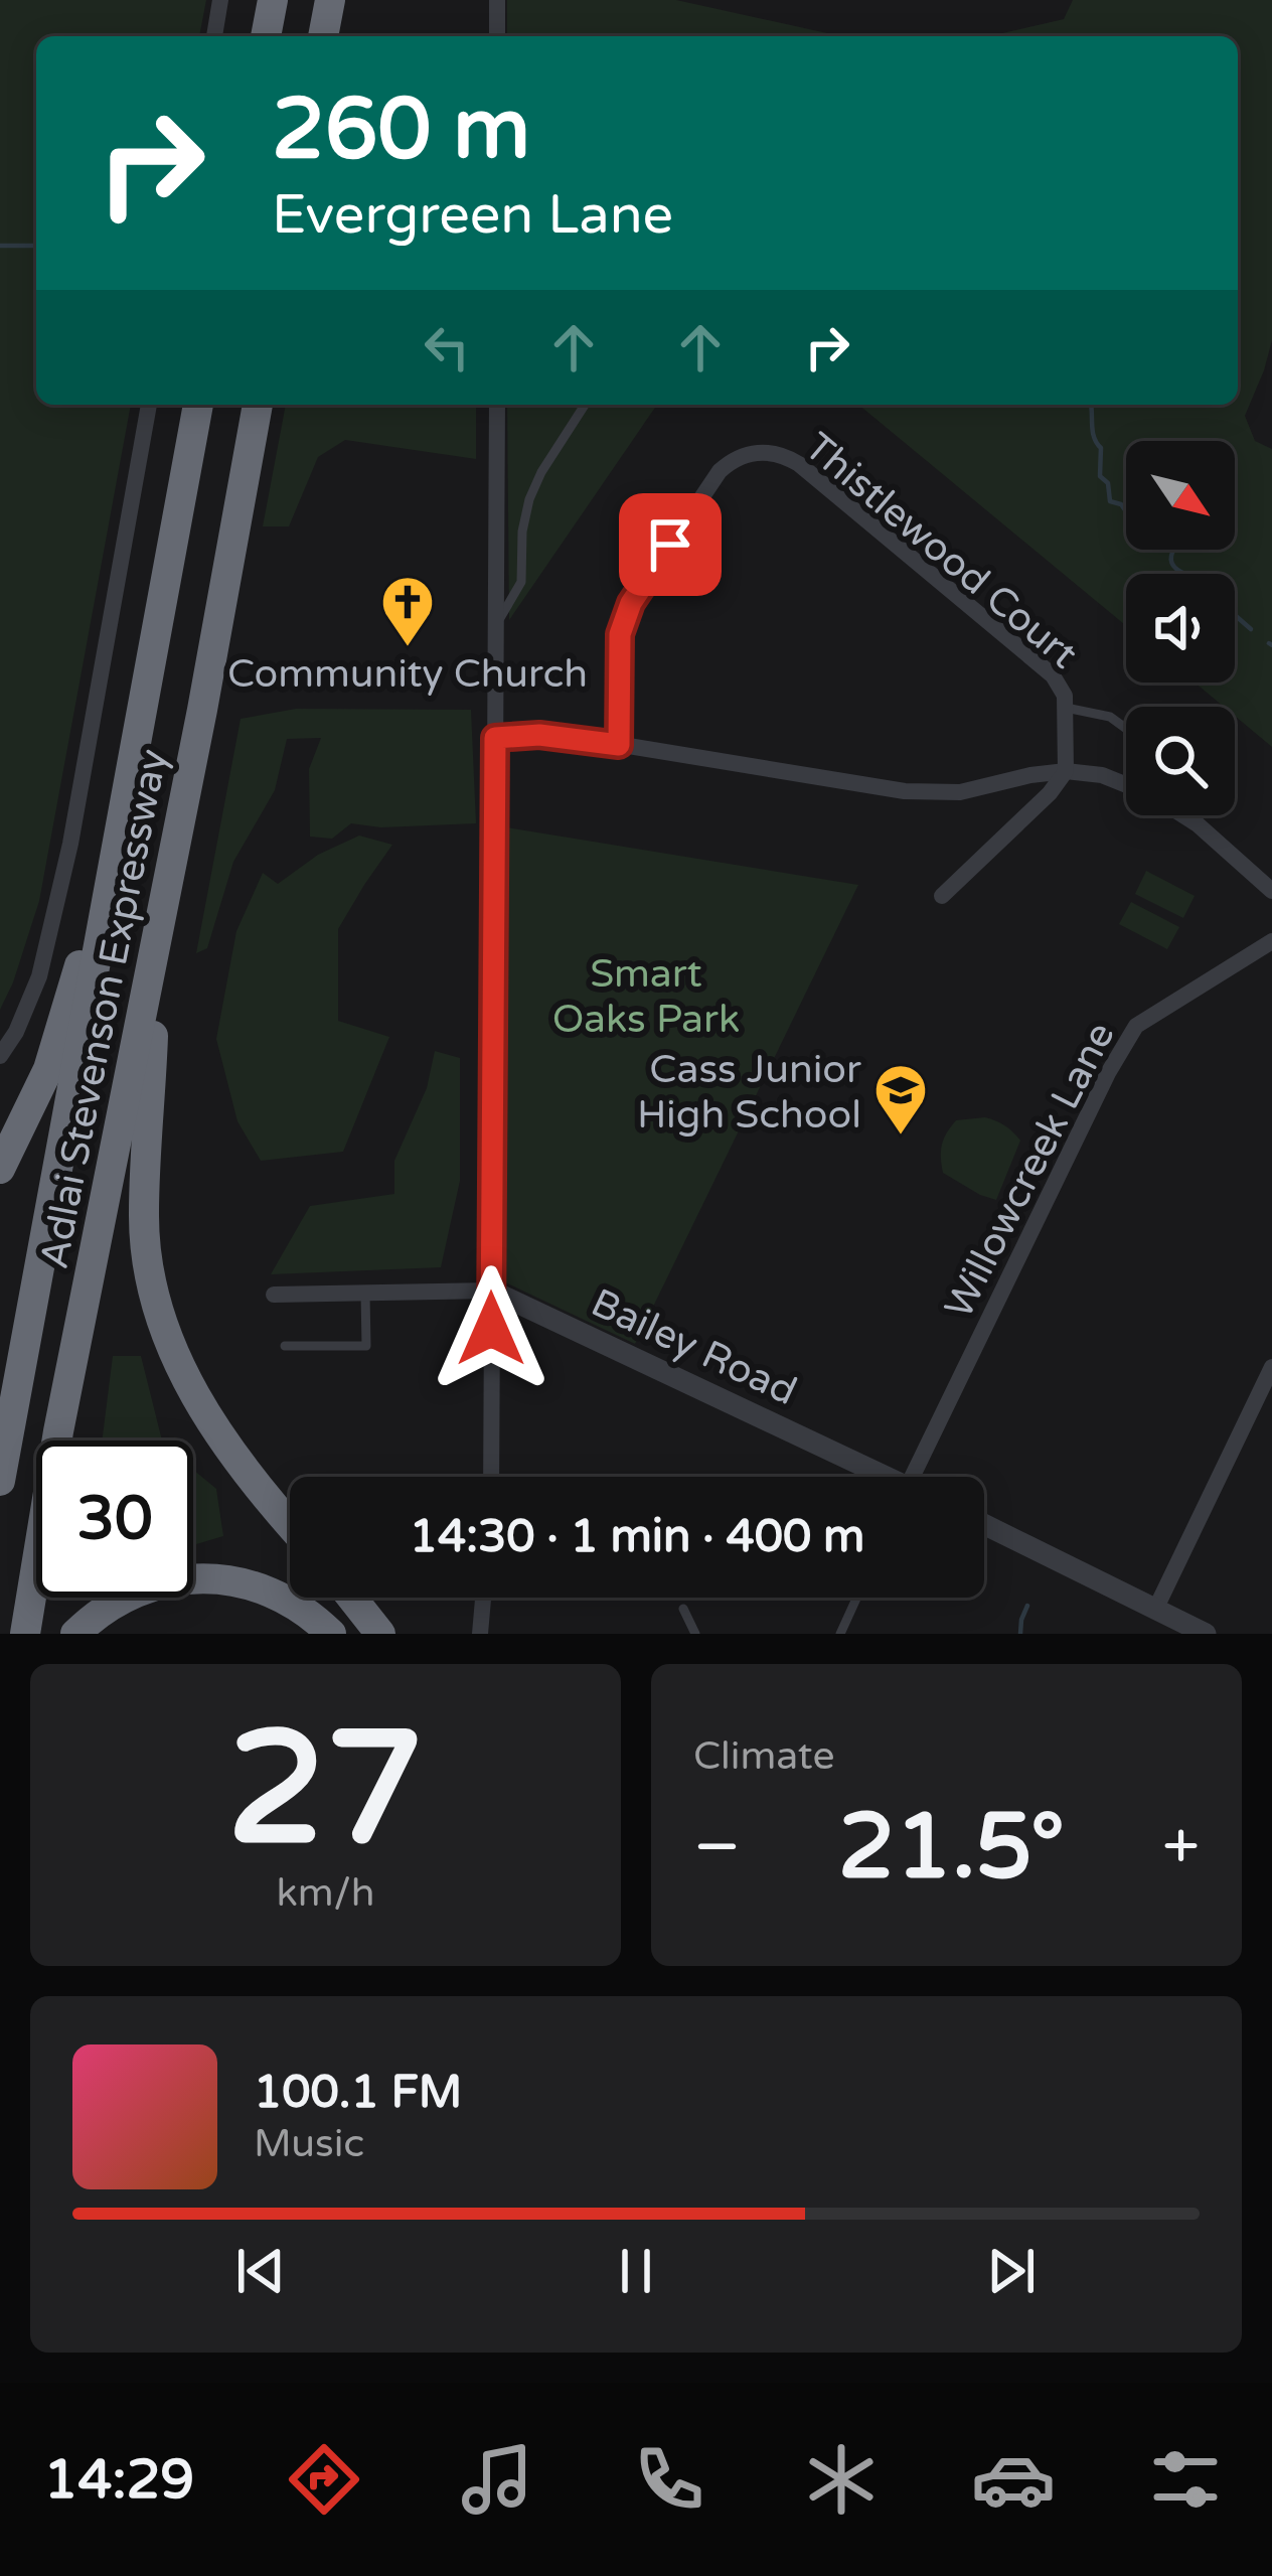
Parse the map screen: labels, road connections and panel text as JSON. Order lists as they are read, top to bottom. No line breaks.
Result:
{"streets":{"highway":["Adlai Stevenson Expressway"],"street":["Thistlewood Court","Willowcreek Lane","Bailey Road"]},"parks":["Smart Oaks Park"],"places":{"church":["Community Church"],"school or university":["Cass Junior High School"]},"north":"bottom right","page":{"turn":["260 m","Evergreen Lane"],"limit":"30","trip":"14:30 · 1 min · 400 m","tile":[["27","km/h"],"Climate"],"heat":["−","21.5°","+"],"song":["100.1 FM","Music"],"tabs":"14:29"}}
